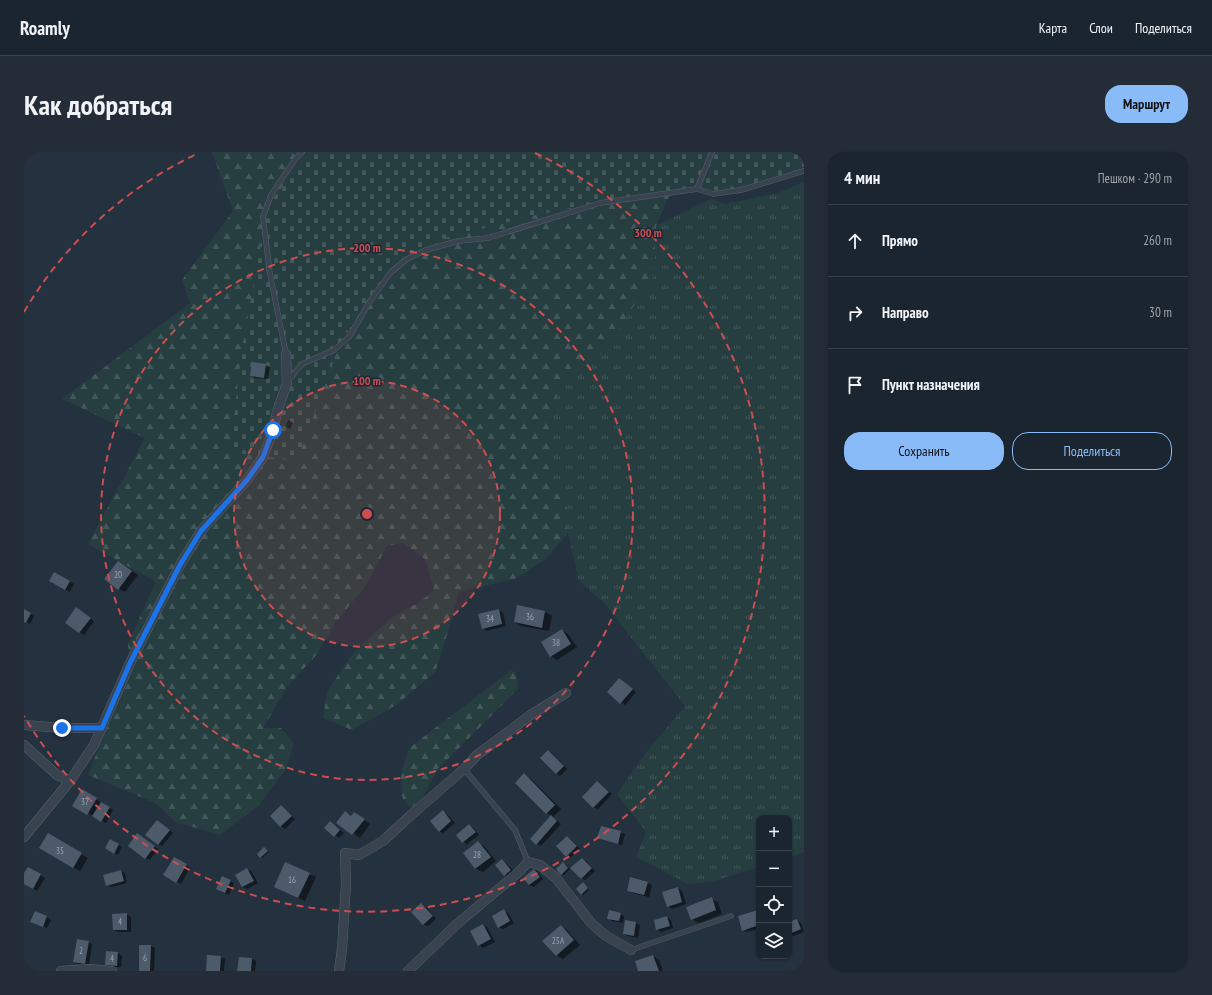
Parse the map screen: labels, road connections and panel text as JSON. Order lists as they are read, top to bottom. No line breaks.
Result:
{"house_numbers":["20","36","34","38","37","35","28","16","4","25А","2","6","4"],"page":{"header":"Roamly","nav":["Карта","Слои","Поделиться"],"buttons":["Маршрут",["Сохранить","Поделиться"]],"title":"Как добраться","heading":["4 мин","Пешком · 290 m"],"list":[["Прямо","260 m"],["Направо","30 m"],"Пункт назначения"],"map_buttons":["+","−"]},"rings":["300 m","200 m","100 m"]}
